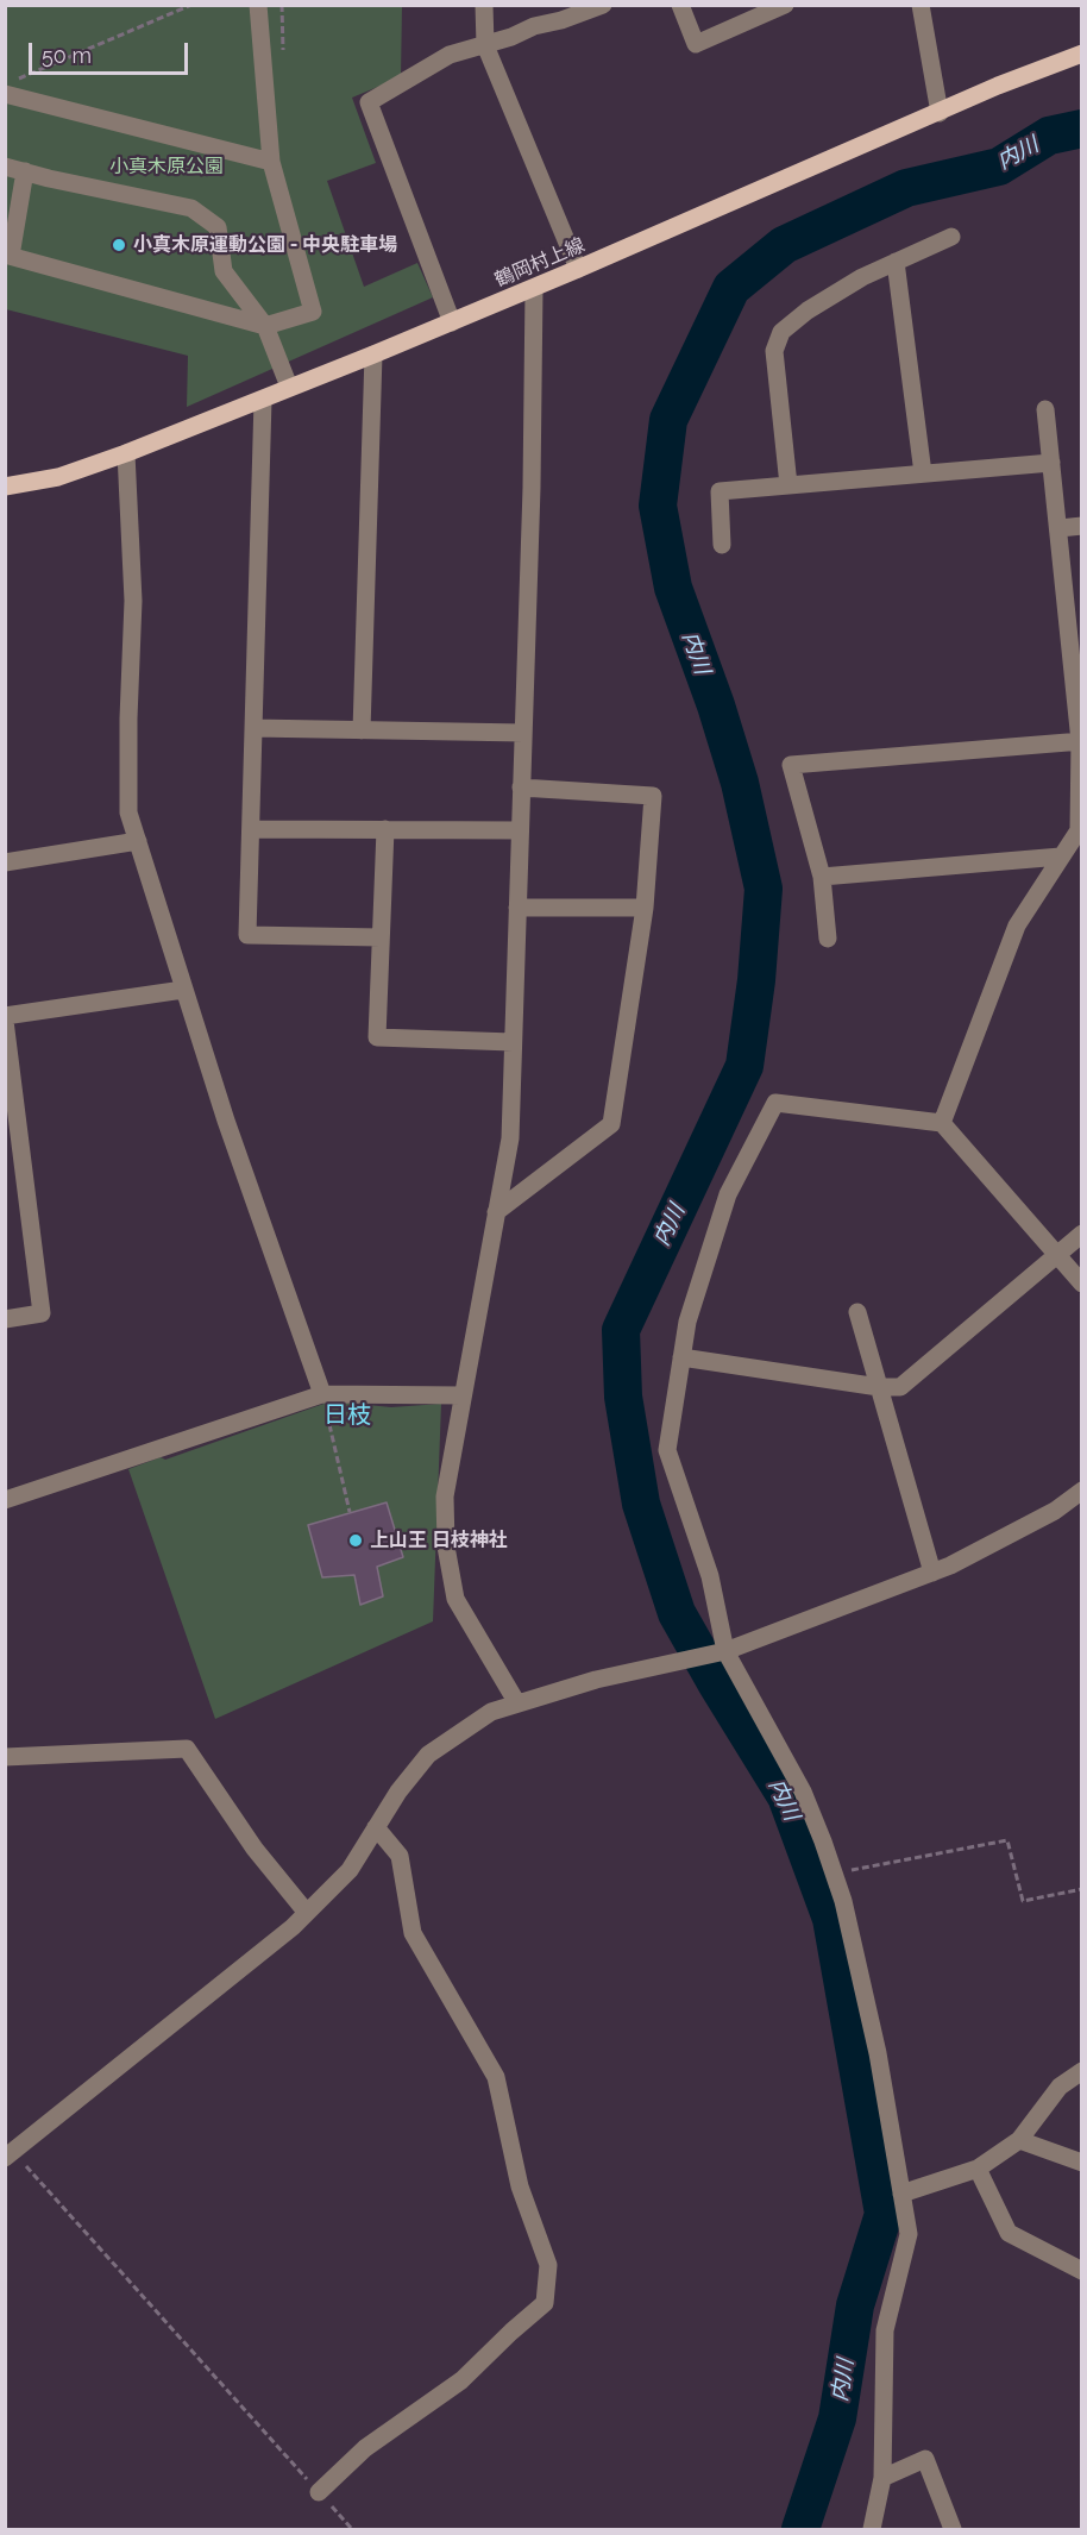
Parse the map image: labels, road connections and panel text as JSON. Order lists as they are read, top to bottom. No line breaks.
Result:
{"streets":{"main road":["鶴岡村上線"]},"districts":["日枝"],"water":["内川"],"parks":["小真木原公園"],"places":["小真木原運動公園 - 中央駐車場","上山王 日枝神社"],"scale_bar":"50 m"}
